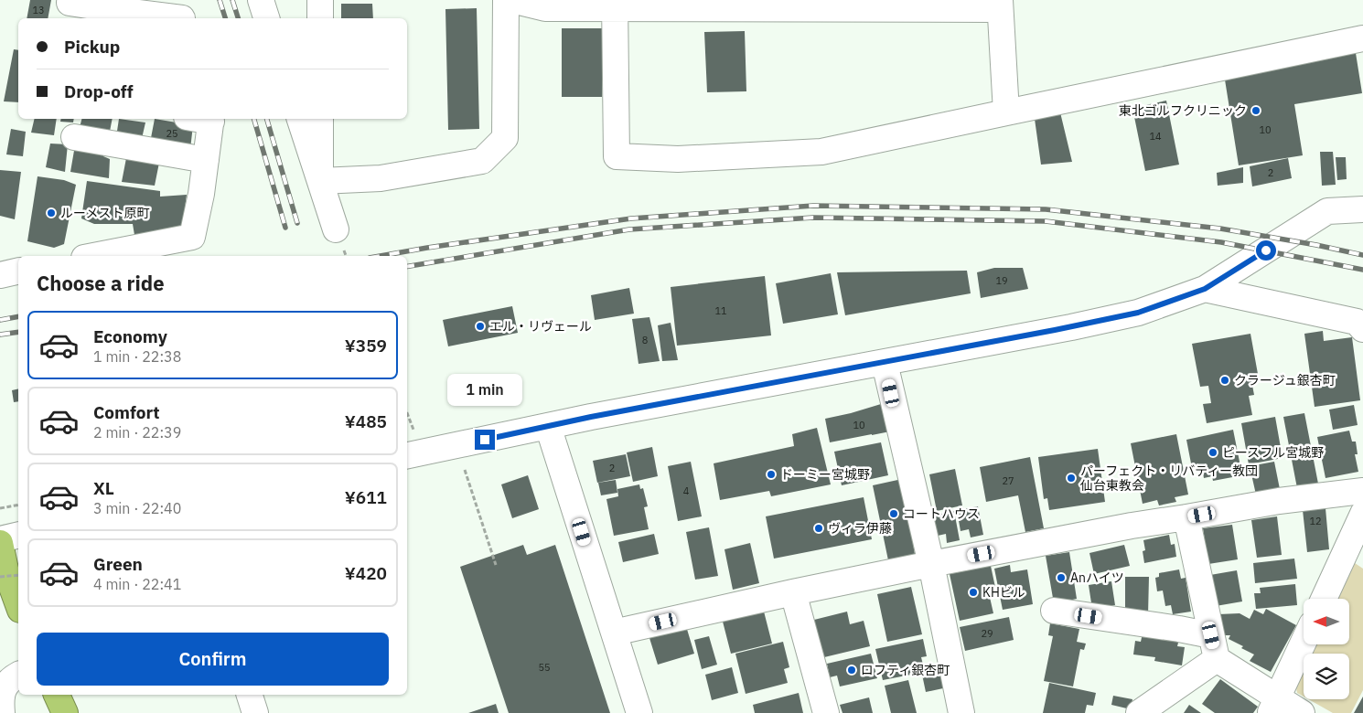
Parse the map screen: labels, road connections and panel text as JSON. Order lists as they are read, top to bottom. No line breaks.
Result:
{"places":["東北ゴルフクリニック","ルーメスト原町","エル・リヴェール","クラージュ銀杏町","ピースフル宮城野","ドーミー宮城野","パーフェクト・リバティー教団 仙台東教会","コートハウス","ヴィラ伊藤","Anハイツ","KHビル","ロフティ銀杏町"],"house_numbers":["13","10","25","14","2","19","11","8","10","2","27","4","12","29","55"],"north":"left","page":{"banner":["Pickup","Drop-off"],"heading":"Choose a ride","list":[{"name":"Economy","note":"1 min · 22:38","value":"¥359"},{"name":"Comfort","note":"2 min · 22:39","value":"¥485"},{"name":"XL","note":"3 min · 22:40","value":"¥611"},{"name":"Green","note":"4 min · 22:41","value":"¥420"}],"bubble":"1 min","buttons":"Confirm"}}
